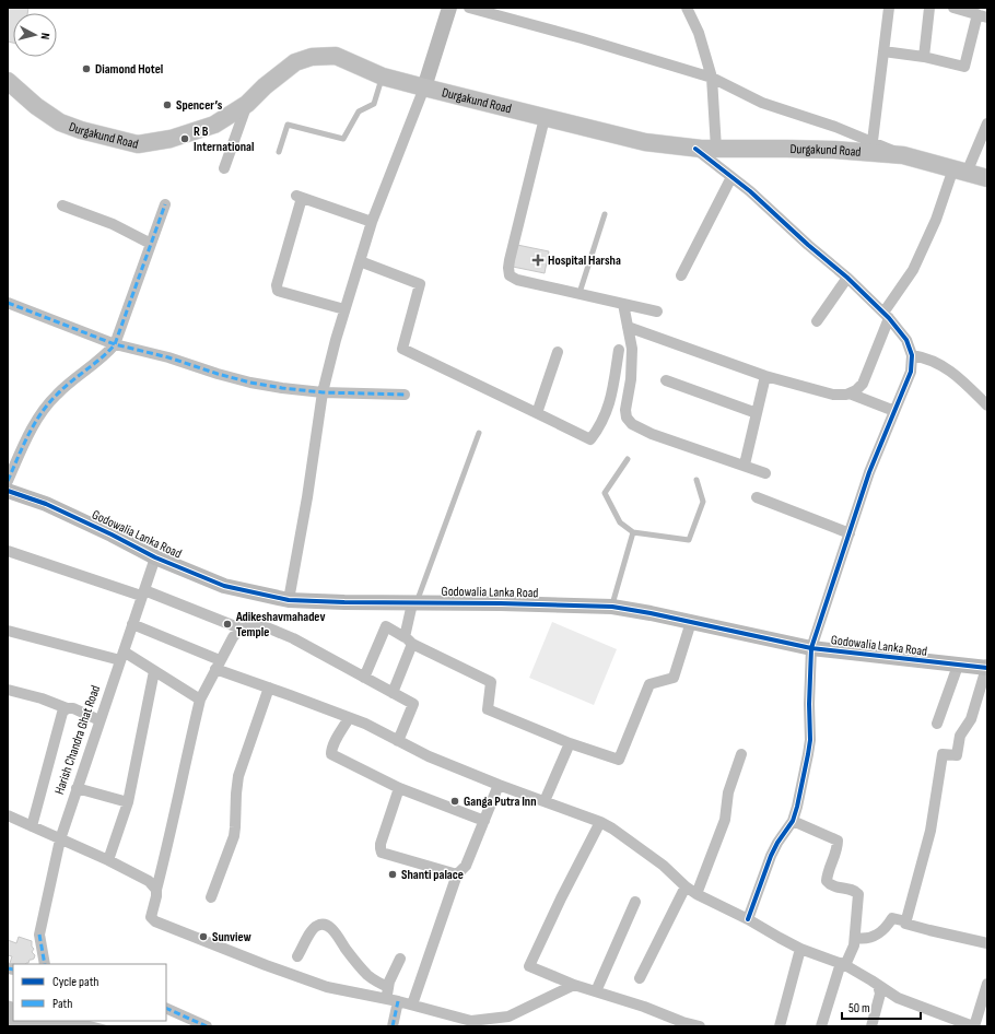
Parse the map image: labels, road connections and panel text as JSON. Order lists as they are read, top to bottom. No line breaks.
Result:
{"streets":{"main road":["Durgakund Road"],"street":["Godowalia Lanka Road","Harish Chandra Ghat Road"]},"crossings":[["Godowalia Lanka Road","Harish Chandra Ghat Road"]],"places":{"other":["Diamond Hotel","Spencer’s","R B International","Adikeshavmahadev Temple","Ganga Putra Inn","Shanti palace","Sunview"],"health":["Hospital Harsha"]},"legend":["Cycle path","Path"],"scale_bar":"50 m","north":"right"}
